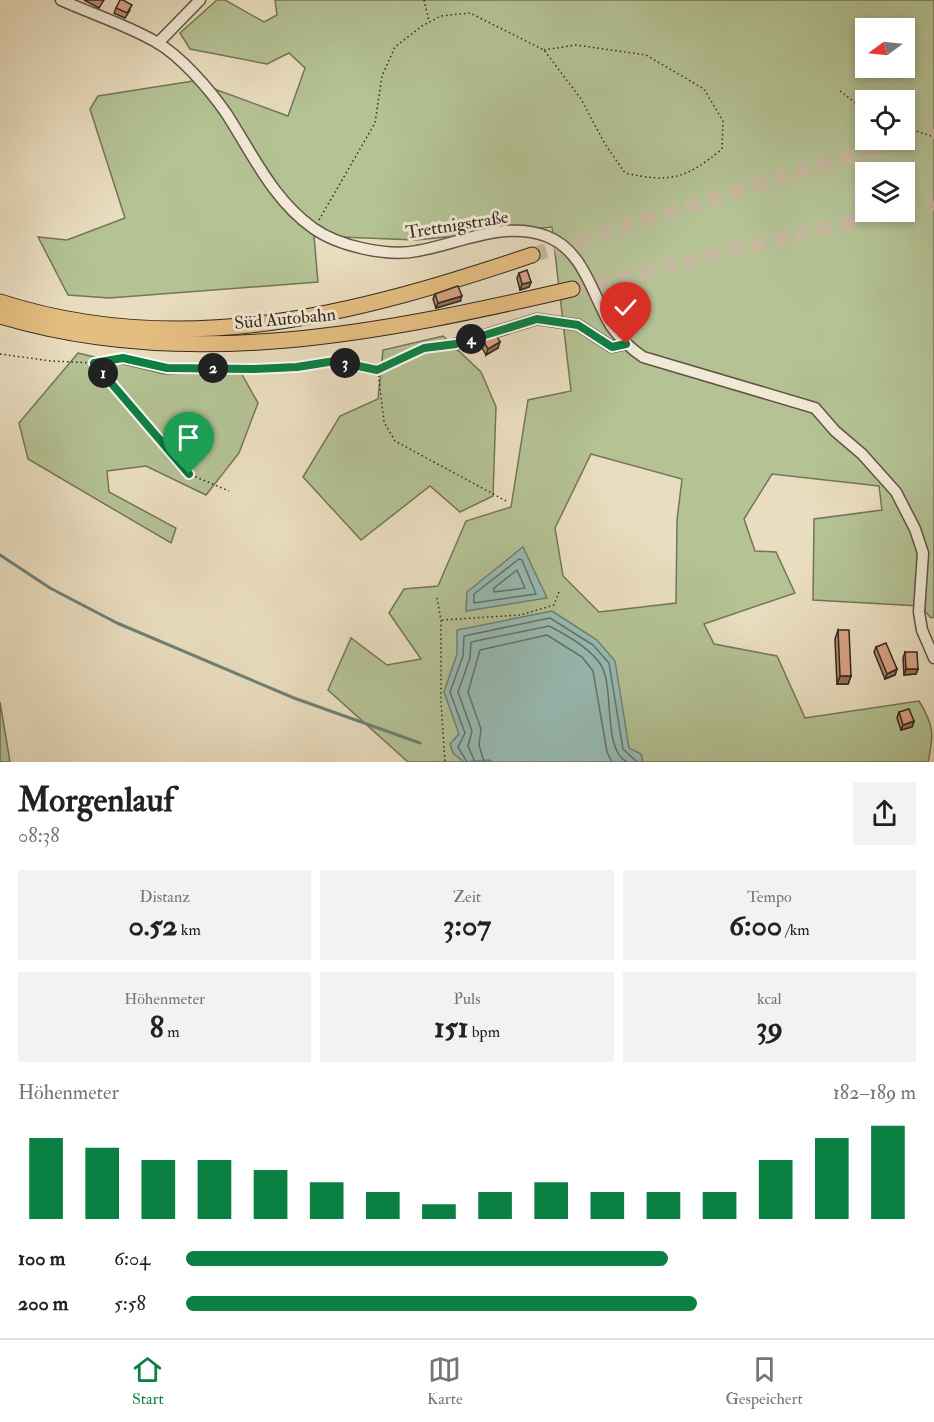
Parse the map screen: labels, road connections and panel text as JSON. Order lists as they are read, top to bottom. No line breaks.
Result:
{"streets":{"highway":["Süd Autobahn"],"street":["Trettnigstraße"]},"north":"left","page":{"pins":["4","3","2","1"],"heading":["Morgenlauf","08:38"],"stats":[["Distanz","0.52 km"],["Zeit","3:07"],["Tempo","6:00 /km"],["Höhenmeter","8 m"],["Puls","151 bpm"],["kcal","39"]],"chart":["Höhenmeter","182–189 m"],"list":[{"name":"100 m","note":"6:04"},{"name":"200 m","note":"5:58"}],"tabs":["Start","Karte","Gespeichert"]}}
